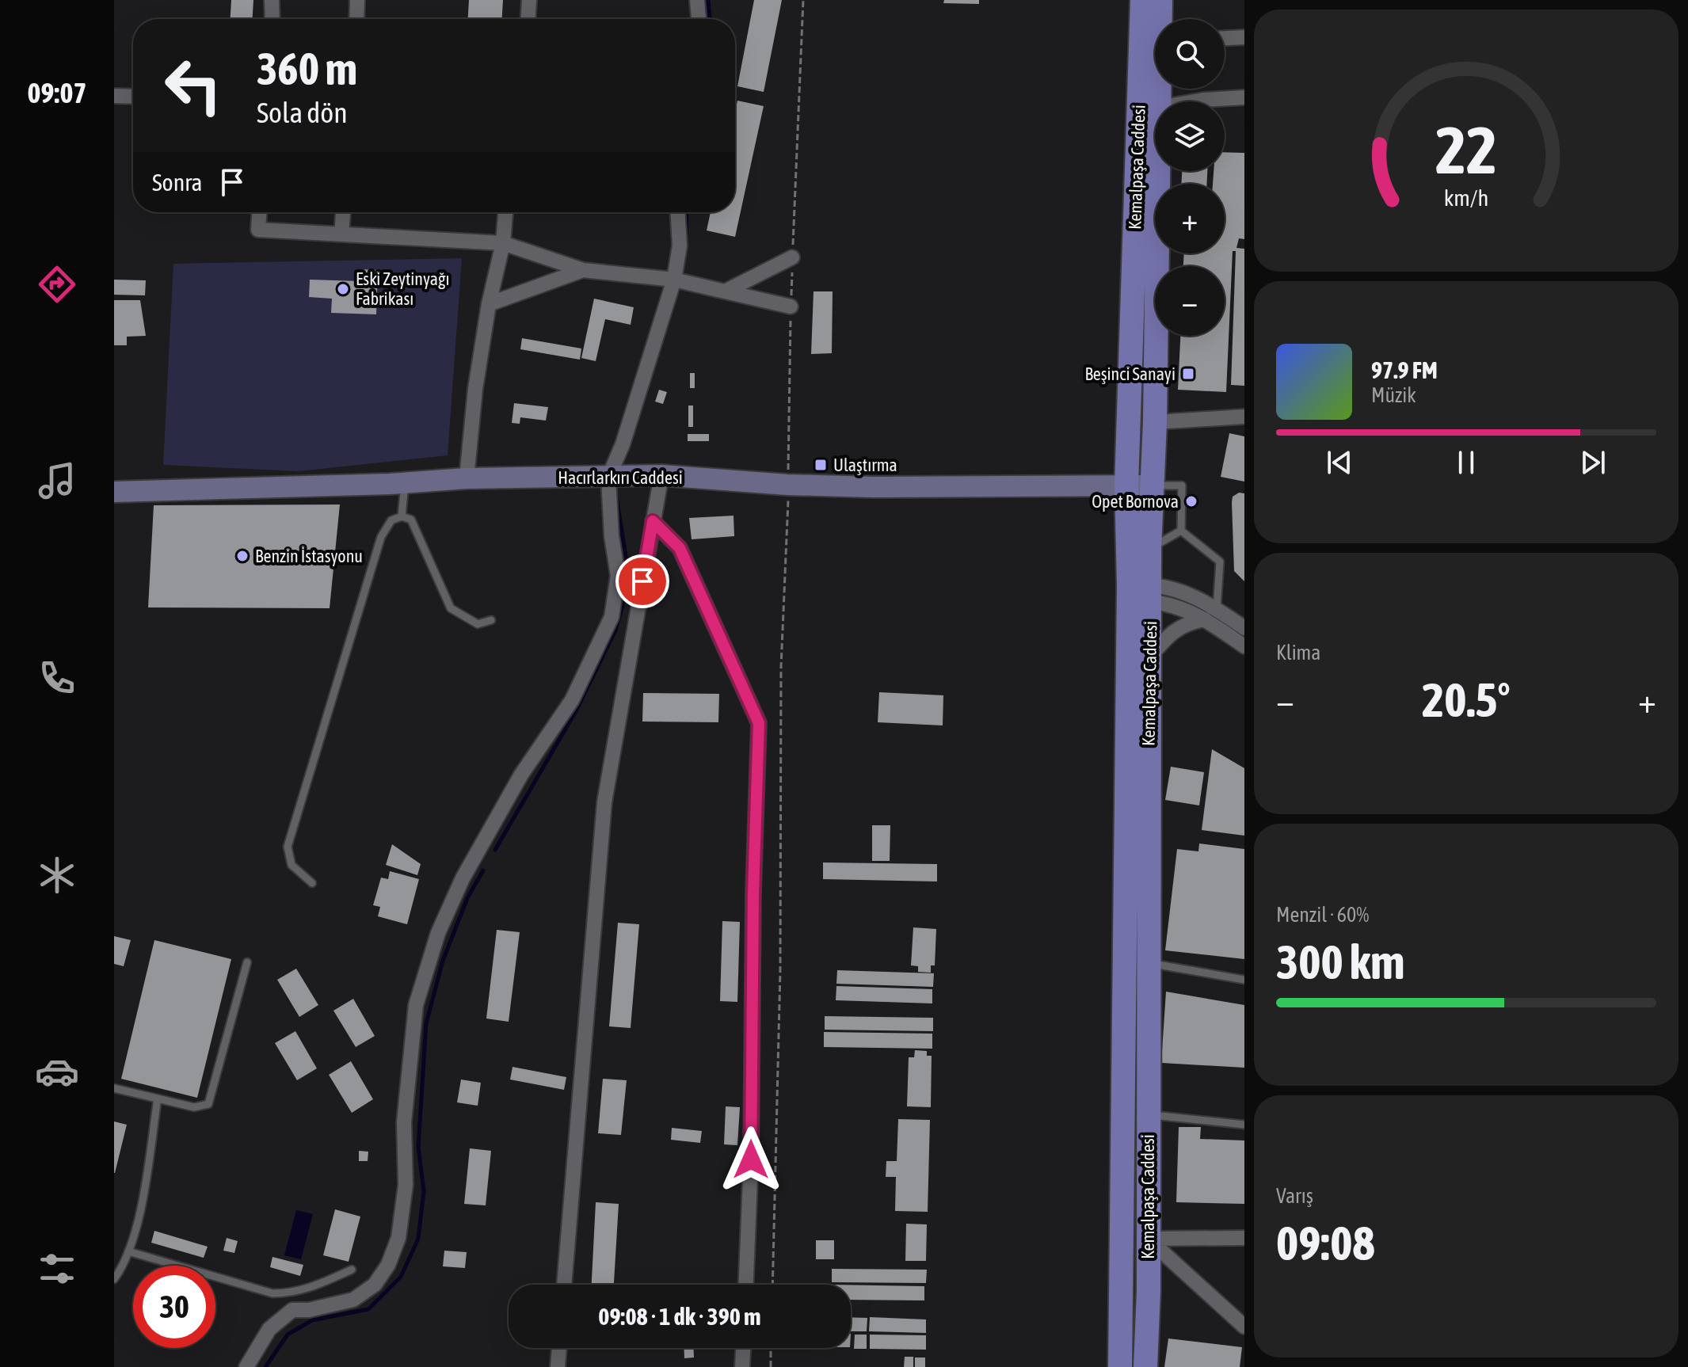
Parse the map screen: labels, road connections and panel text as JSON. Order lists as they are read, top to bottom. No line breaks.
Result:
{"streets":{"main road":["Kemalpaşa Caddesi"],"street":["Hacırlarkırı Caddesi"]},"crossings":[["Kemalpaşa Caddesi","Hacırlarkırı Caddesi"]],"places":{"other":["Eski Zeytinyağı Fabrikası","Opet Bornova","Benzin İstasyonu"],"transit":["Beşinci Sanayi","Ulaştırma"]},"page":{"tabs":"09:07","map_buttons":["+","−"],"turn":["360 m","Sola dön"],"then":"Sonra","song":["97.9 FM","Müzik"],"tile":["Klima",["Menzil · 60%","300 km"],["Varış","09:08"]],"heat":["−","20.5°","+"],"limit":"30","trip":"09:08 · 1 dk · 390 m","gauge":["22","km/h"]}}
